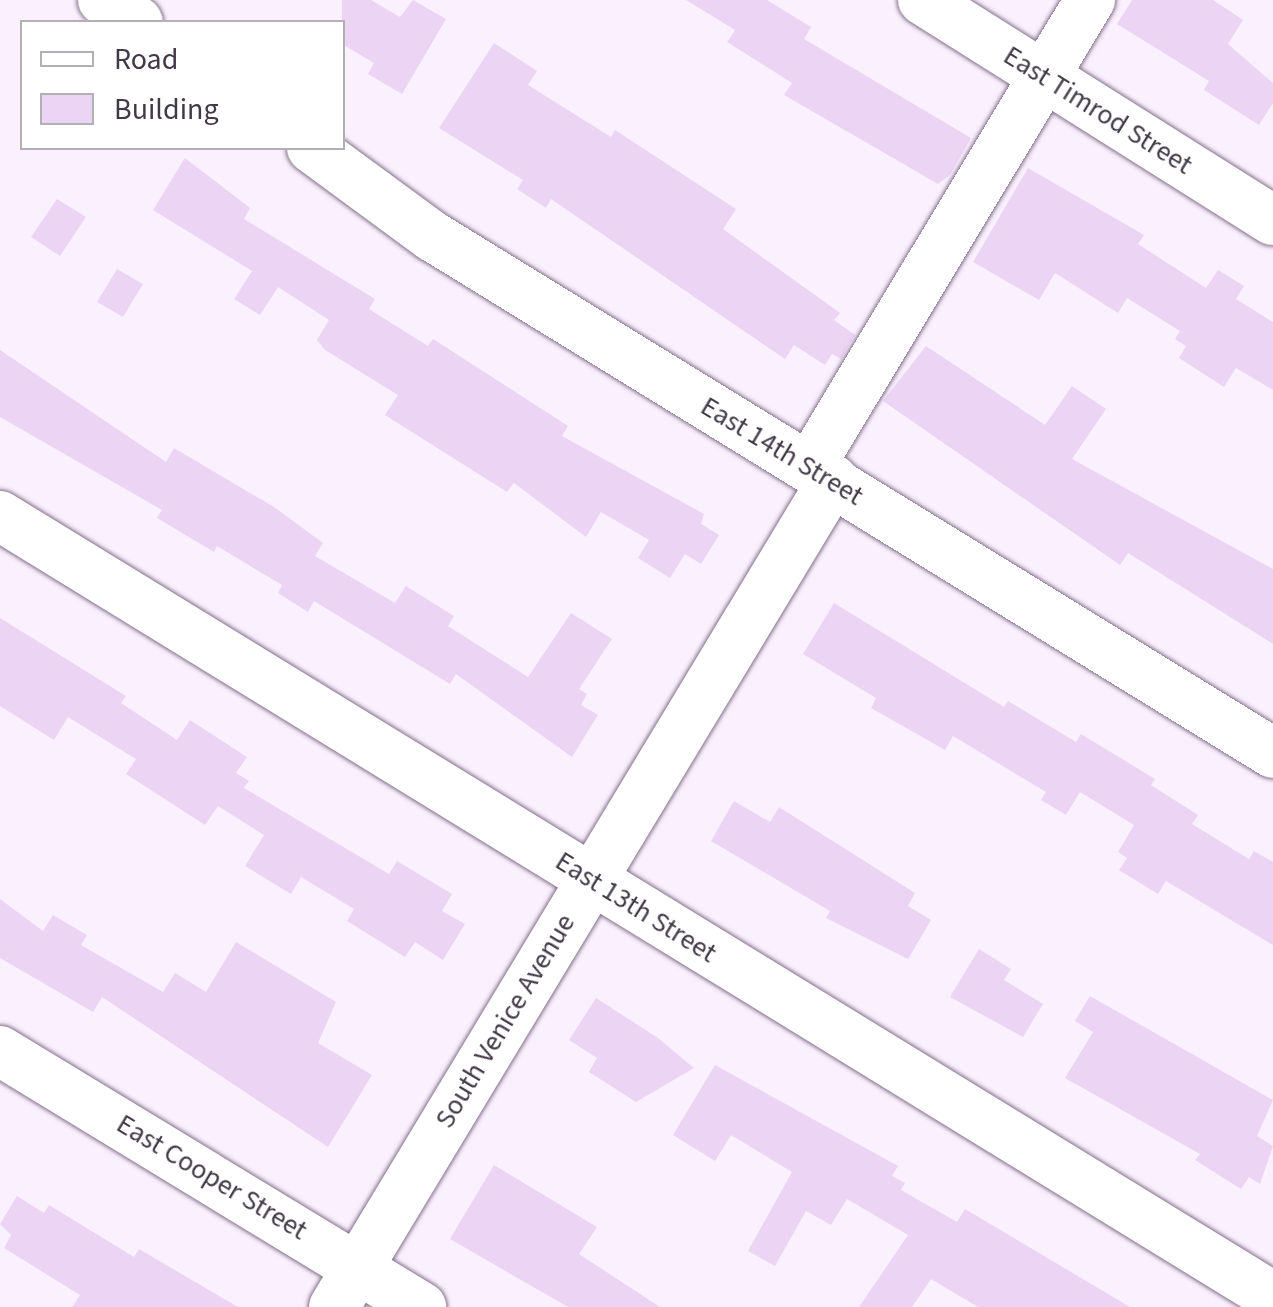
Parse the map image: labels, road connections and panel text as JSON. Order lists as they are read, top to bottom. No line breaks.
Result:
{"streets":{"street":["East Timrod Street","East 14th Street","East 13th Street","South Venice Avenue","East Cooper Street"]},"crossings":[["East Timrod Street","South Venice Avenue"],["East 14th Street","South Venice Avenue"],["East 13th Street","South Venice Avenue"],["South Venice Avenue","East Cooper Street"]],"legend":["Road","Building"]}
